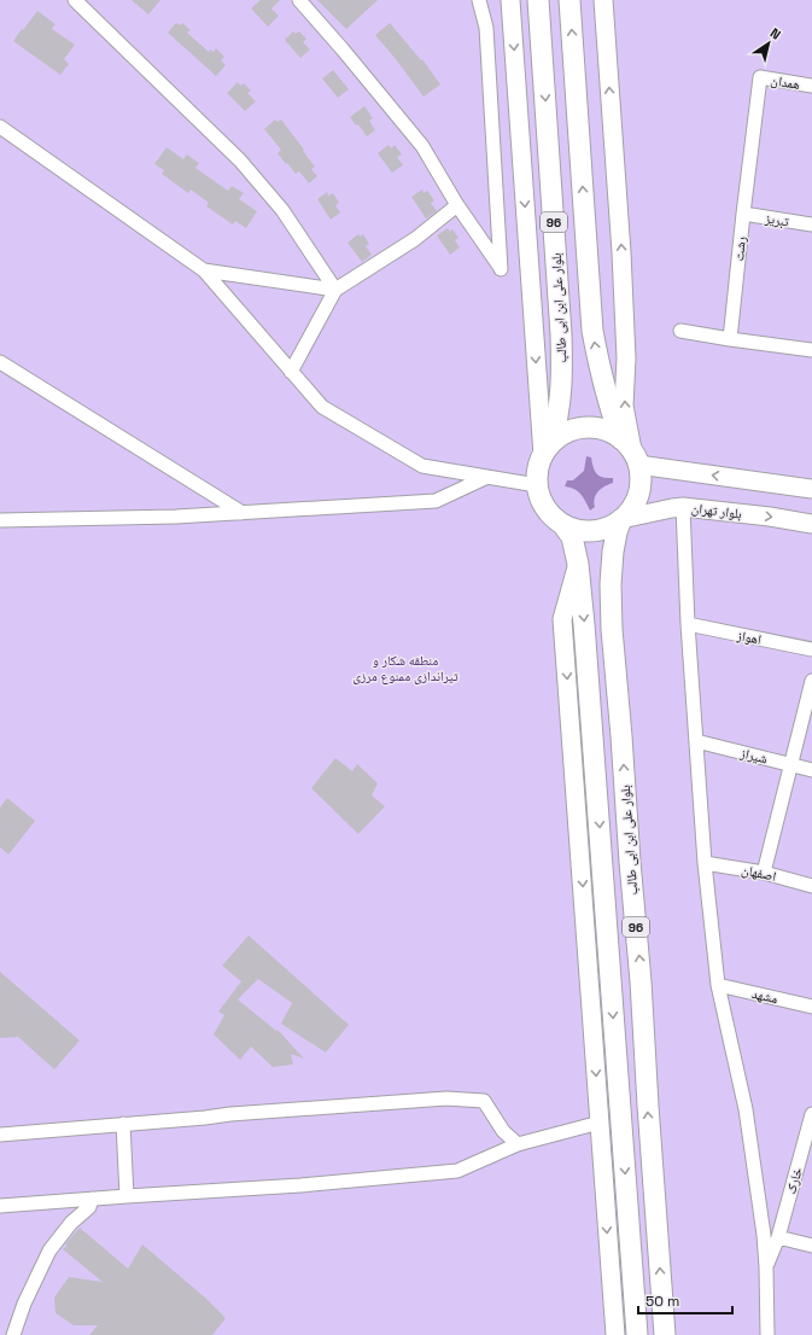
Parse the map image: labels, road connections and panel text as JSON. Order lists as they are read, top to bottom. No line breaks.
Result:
{"streets":{"main road":["96","بلوار علی ابن ابی طالب"],"street":["همدان","تبریز","رشت","بلوار تهران","اهواز","شیراز","اصفهان","مشهد","خارک"]},"crossings":[["همدان","رشت"],["تبریز","رشت"],["96","بلوار علی ابن ابی طالب"],["96","بلوار تهران"],["بلوار علی ابن ابی طالب","بلوار تهران"]],"parks":["منطقه شکار و تیراندازی ممنوع مرزی"],"scale_bar":"50 m","north":"top right"}
